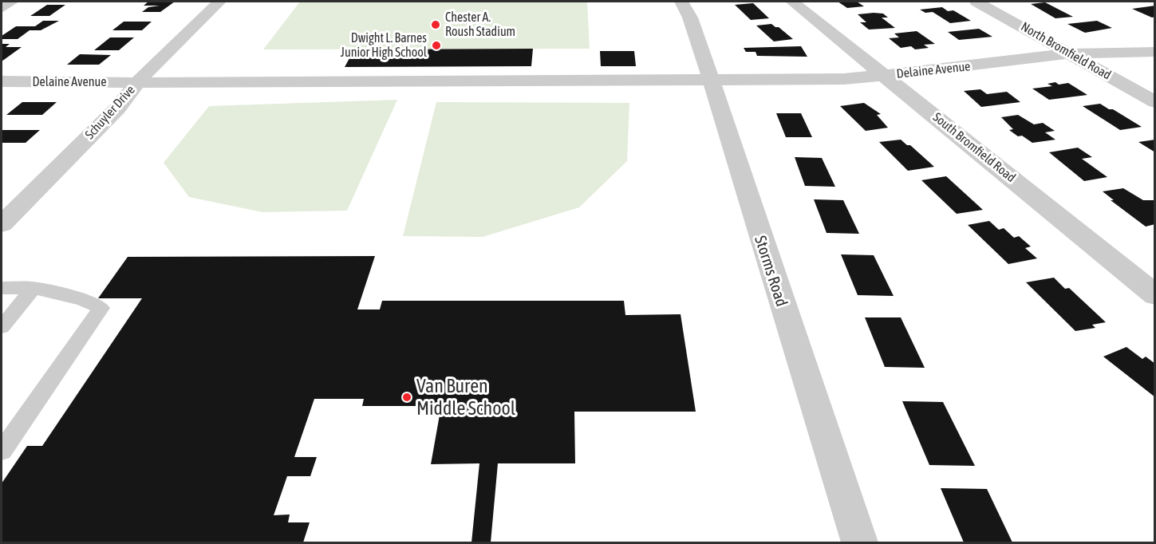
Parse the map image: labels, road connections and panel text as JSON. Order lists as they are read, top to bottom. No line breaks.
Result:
{"streets":{"street":["North Bromfield Road","Delaine Avenue","Schuyler Drive","South Bromfield Road","Storms Road"]},"crossings":[["North Bromfield Road","Delaine Avenue"],["Delaine Avenue","Schuyler Drive"],["Delaine Avenue","South Bromfield Road"],["Delaine Avenue","Storms Road"]],"places":["Chester A. Roush Stadium","Dwight L. Barnes Junior High School","Van Buren Middle School"]}
